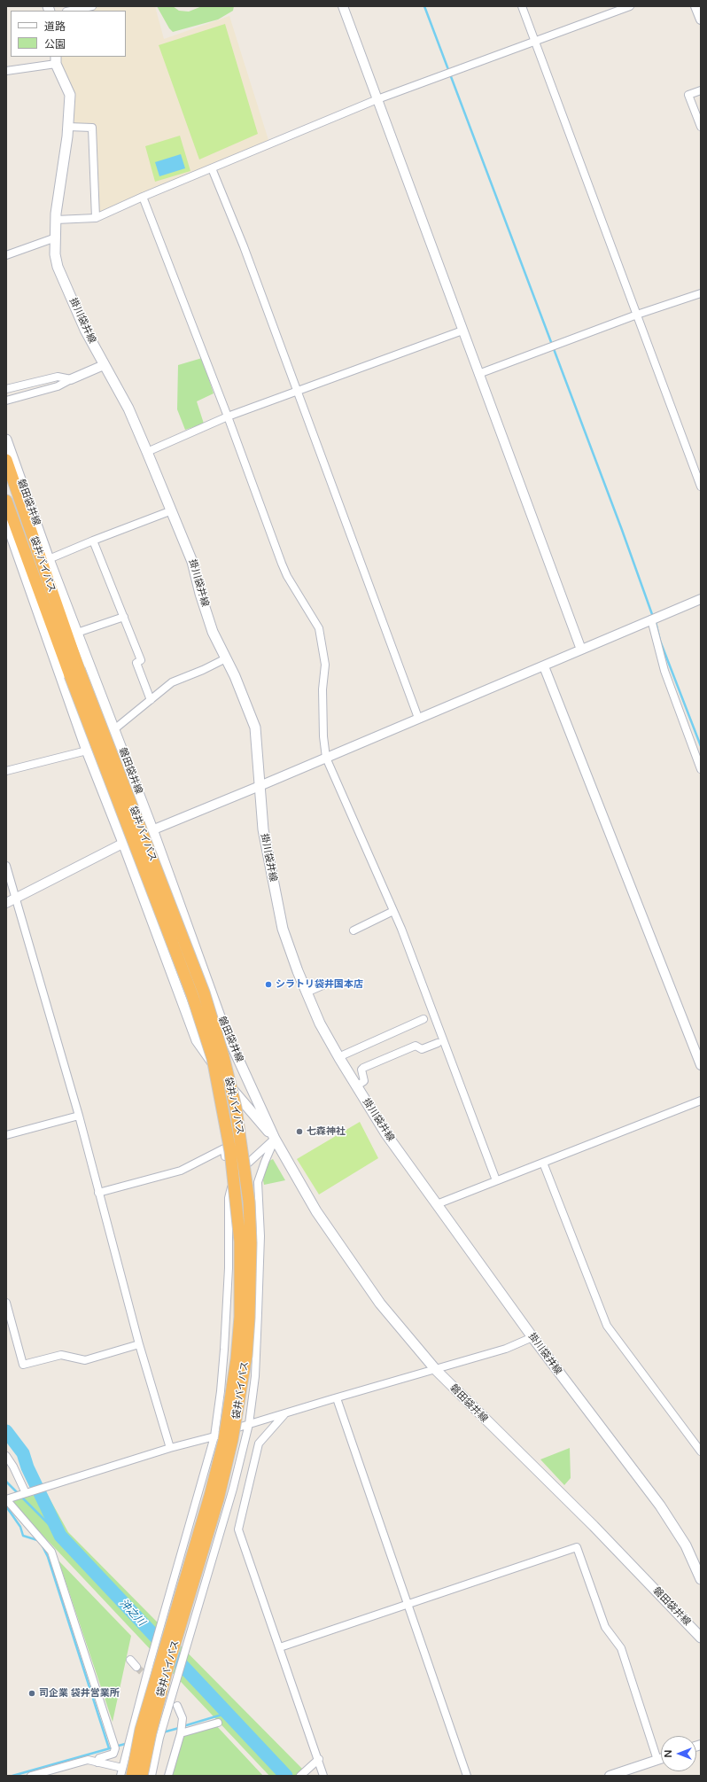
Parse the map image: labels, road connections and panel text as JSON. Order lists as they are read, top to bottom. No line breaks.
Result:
{"streets":{"highway":["袋井バイパス"],"main road":["掛川袋井線","磐田袋井線"]},"water":["沖之川"],"places":["シラトリ袋井国本店","七森神社","司企業 袋井営業所"],"legend":["道路","公園"],"north":"left"}
